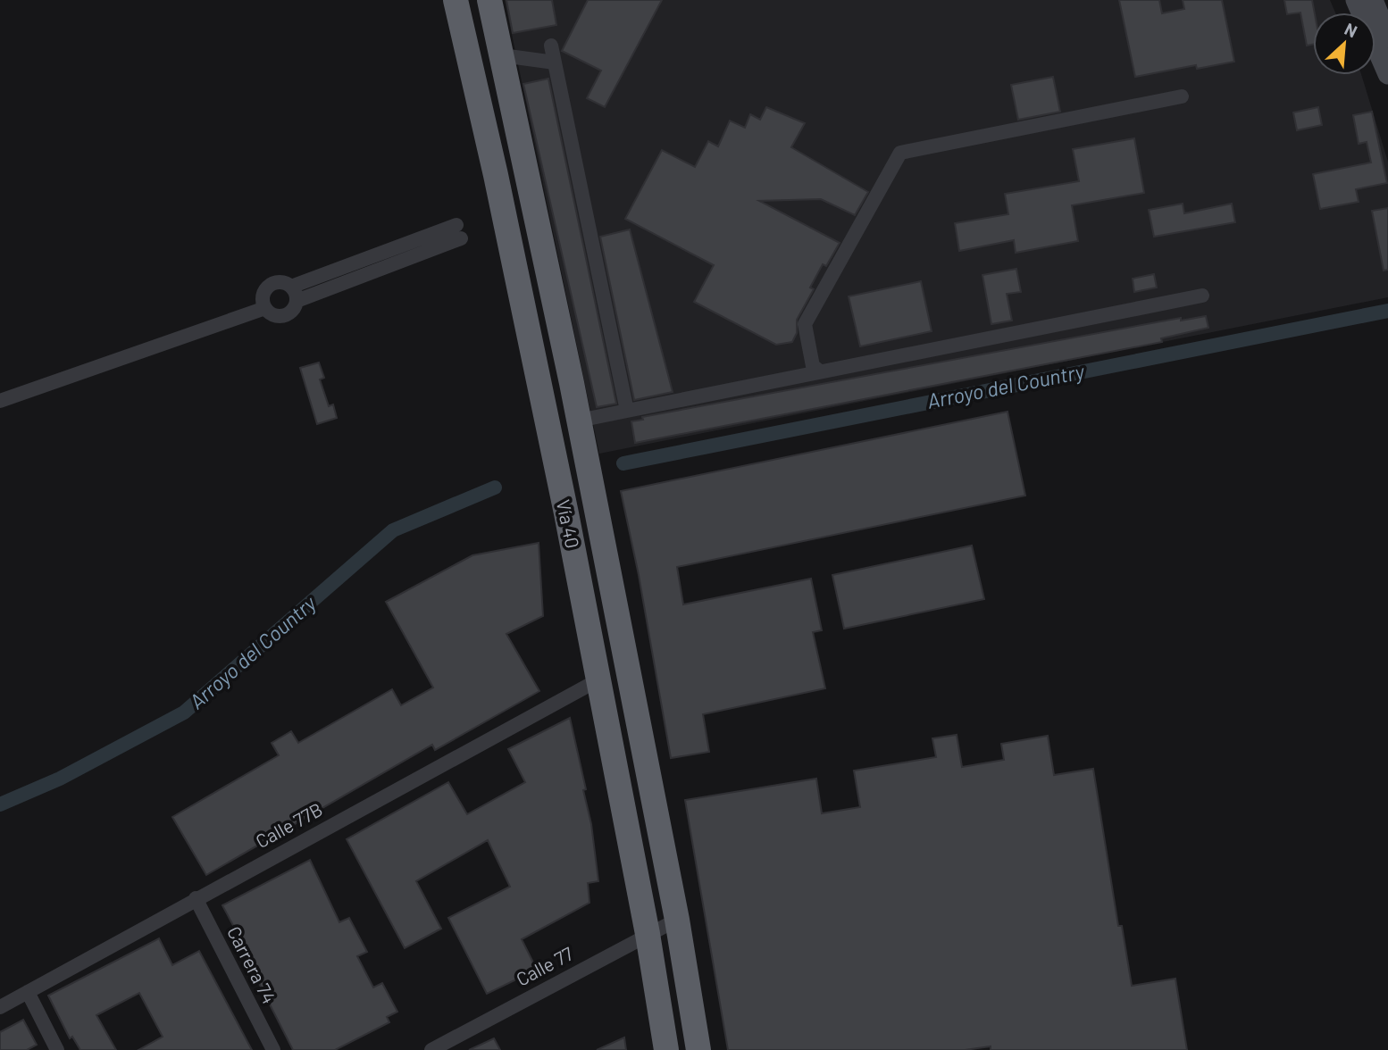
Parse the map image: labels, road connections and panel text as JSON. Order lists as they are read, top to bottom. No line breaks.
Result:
{"streets":{"highway":["Vía 40"],"street":["Calle 77B","Carrera 74","Calle 77"]},"crossings":[["Vía 40","Calle 77B"],["Vía 40","Calle 77"],["Calle 77B","Carrera 74"]],"water":["Arroyo del Country"],"north":"top right"}
